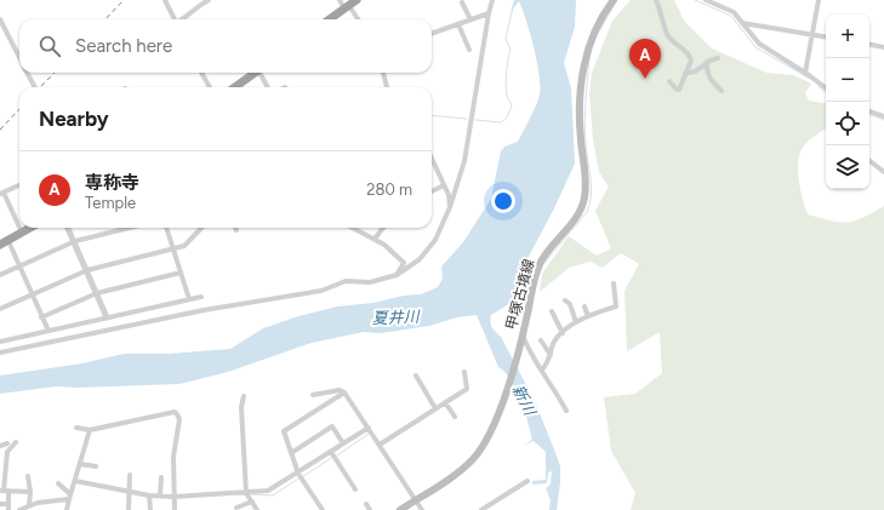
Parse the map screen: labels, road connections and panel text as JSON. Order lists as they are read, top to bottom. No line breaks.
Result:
{"streets":{"main road":["甲塚古墳線"]},"water":["夏井川","新川"],"page":{"map_buttons":["+","−"],"search":"Search here","pins":"A","heading":"Nearby","list":[{"mark":"A","name":"専称寺","note":"Temple","value":"280 m"}]}}
